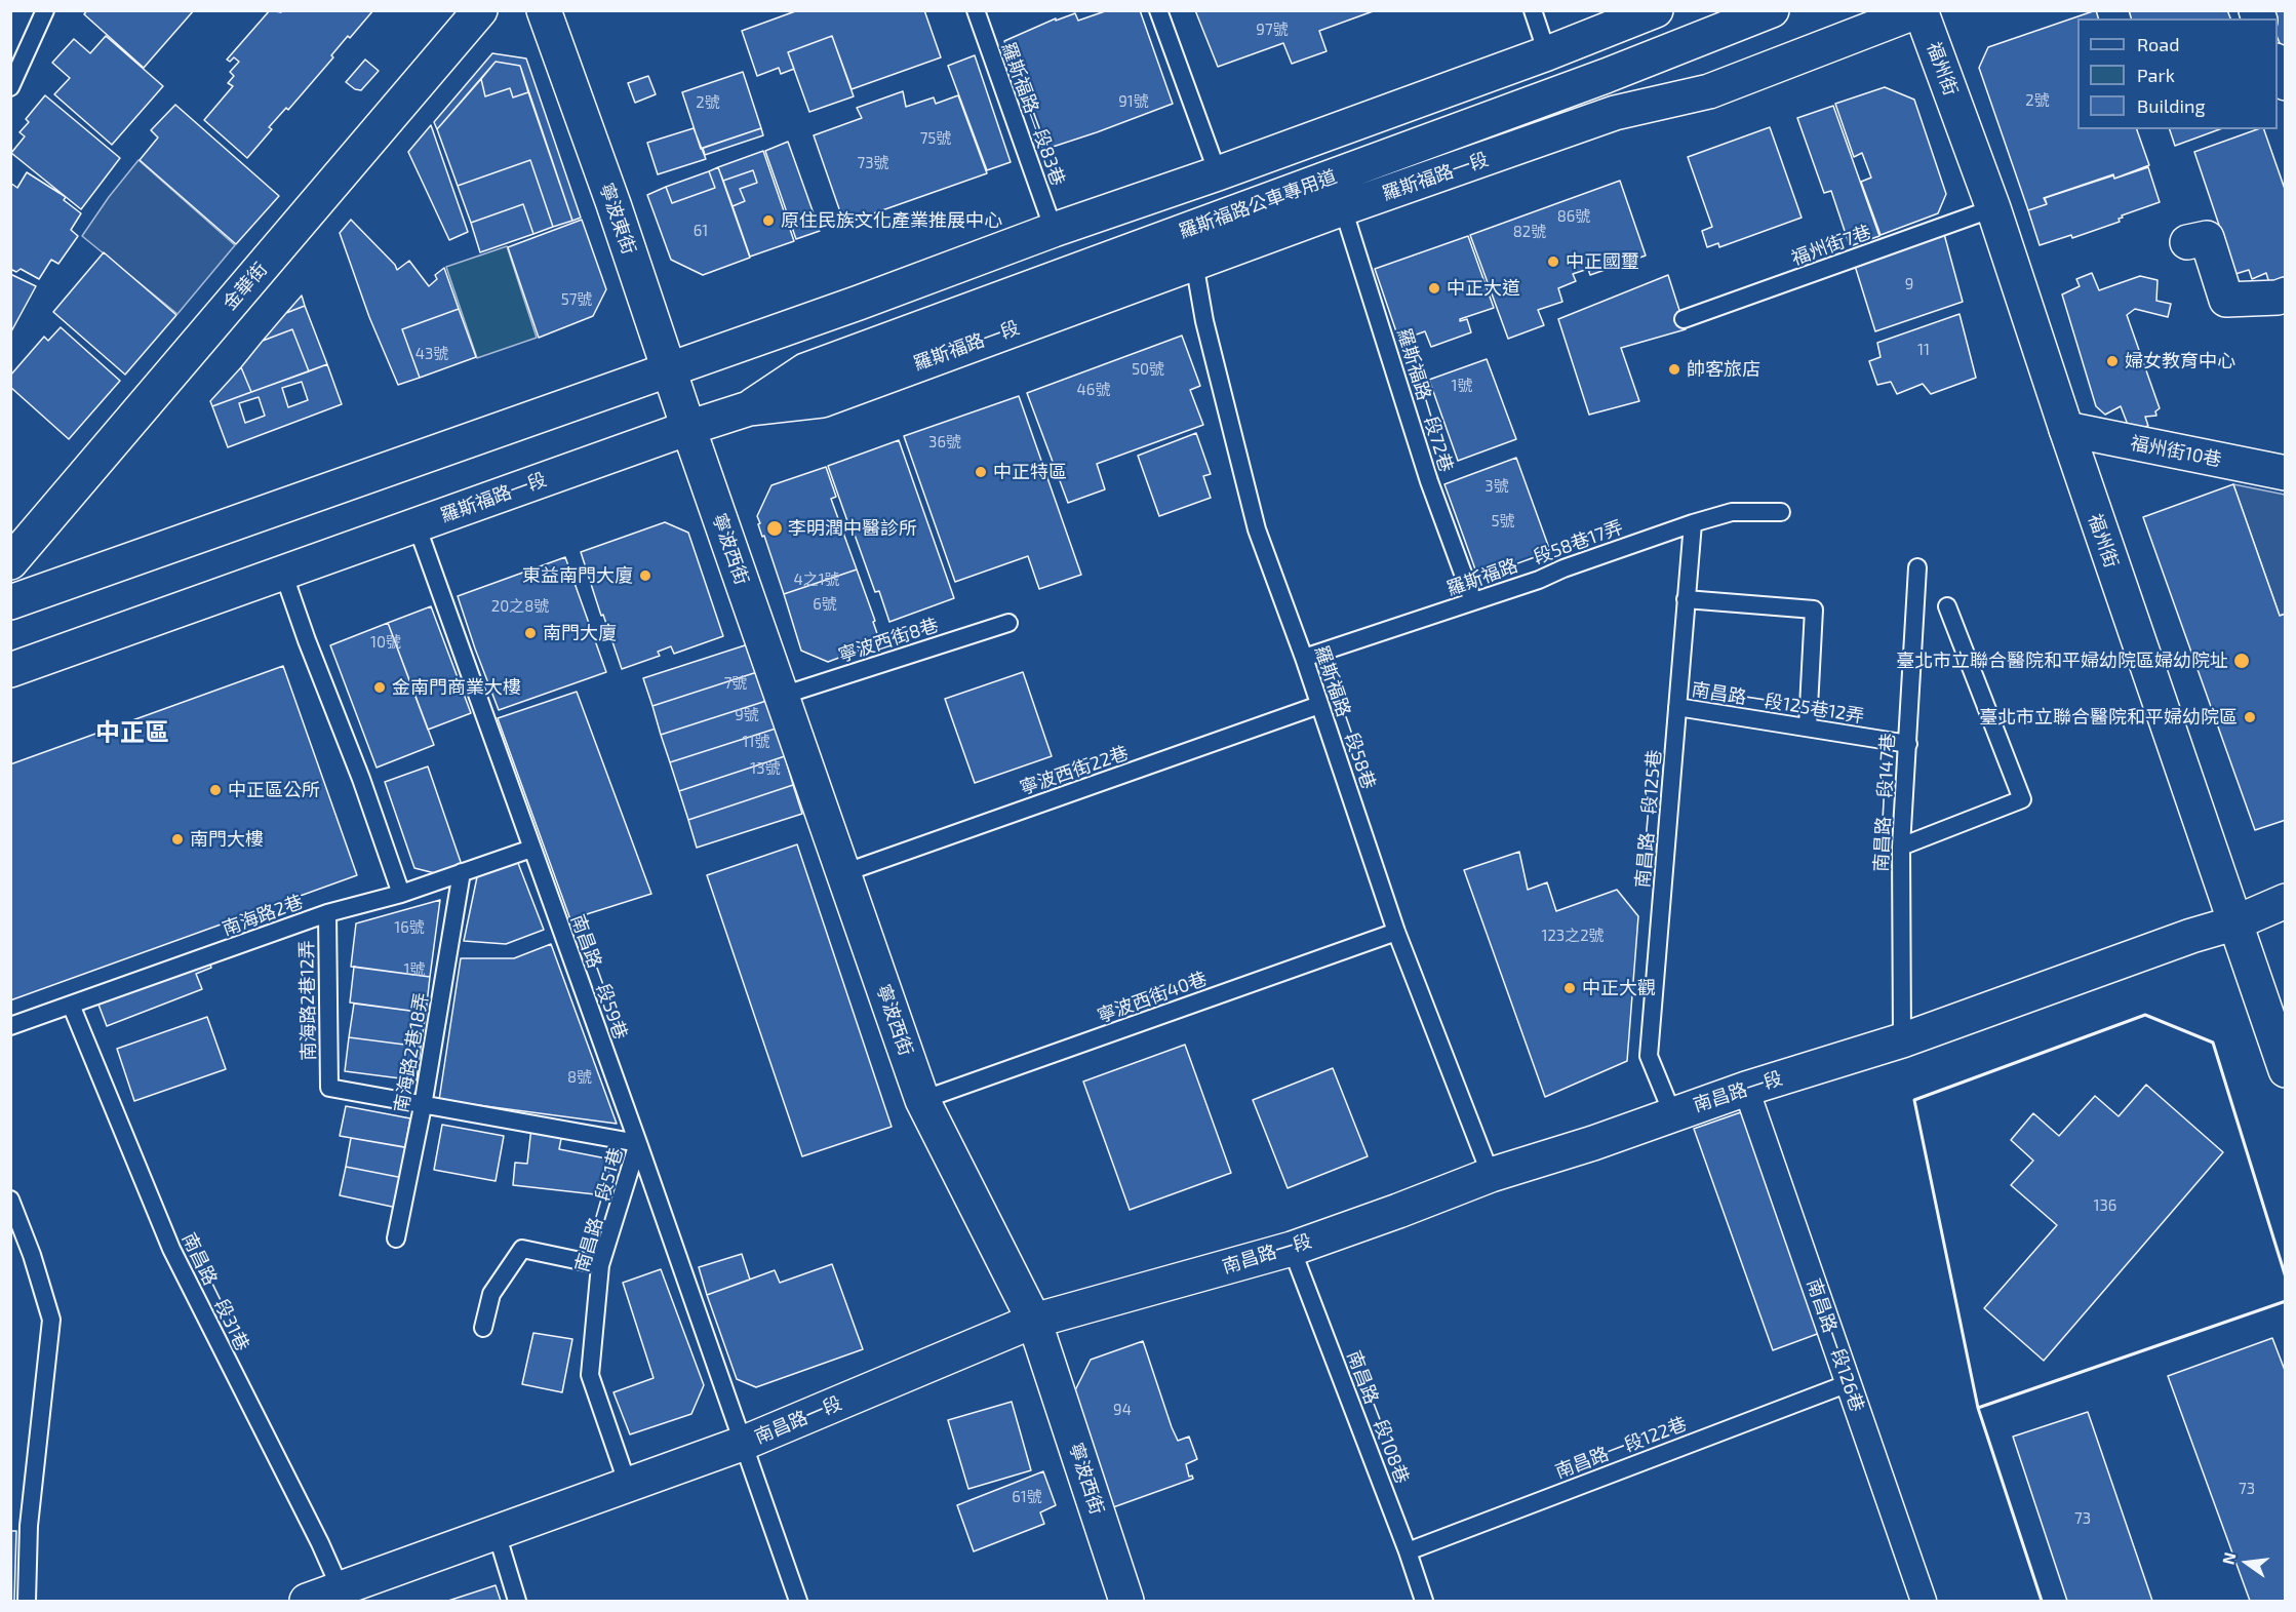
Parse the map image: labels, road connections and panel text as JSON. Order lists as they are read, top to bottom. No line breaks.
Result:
{"streets":{"street":["福州街","羅斯福路一段","羅斯福路公車專用道","寧波東街","金華街","福州街10巷","寧波西街","南昌路一段","南昌路一段126巷"],"lane":["羅斯福路一段83巷","福州街7巷","羅斯福路一段72巷","羅斯福路一段58巷17弄","寧波西街8巷","南昌路一段125巷12弄","羅斯福路一段58巷","寧波西街22巷","南昌路一段147巷","南昌路一段125巷","南海路2巷","南昌路一段59巷","寧波西街40巷","南海路2巷12弄","南海路2巷18弄","南昌路一段51巷","南昌路一段31巷","南昌路一段108巷","南昌路一段122巷"]},"crossings":[["福州街","羅斯福路一段"],["福州街","福州街7巷"],["福州街","福州街10巷"],["福州街","南昌路一段"],["羅斯福路一段","羅斯福路公車專用道"],["羅斯福路一段","寧波東街"],["羅斯福路一段","羅斯福路一段72巷"],["羅斯福路一段","寧波西街"],["羅斯福路一段","羅斯福路一段58巷"],["羅斯福路一段","南昌路一段59巷"],["寧波東街","寧波西街"],["羅斯福路一段72巷","羅斯福路一段58巷17弄"],["寧波西街","寧波西街8巷"],["寧波西街","寧波西街22巷"],["寧波西街","寧波西街40巷"],["寧波西街","南昌路一段"],["羅斯福路一段58巷17弄","羅斯福路一段58巷"],["羅斯福路一段58巷17弄","南昌路一段125巷"],["南昌路一段125巷12弄","南昌路一段147巷"],["南昌路一段125巷12弄","南昌路一段125巷"],["羅斯福路一段58巷","寧波西街22巷"],["羅斯福路一段58巷","寧波西街40巷"],["羅斯福路一段58巷","南昌路一段"],["南昌路一段147巷","南昌路一段"],["南昌路一段125巷","南昌路一段"],["南海路2巷","南昌路一段59巷"],["南海路2巷","南海路2巷12弄"],["南海路2巷","南海路2巷18弄"],["南海路2巷","南昌路一段31巷"],["南昌路一段59巷","南昌路一段"],["南昌路一段59巷","南昌路一段51巷"],["南海路2巷12弄","南昌路一段51巷"],["南海路2巷18弄","南昌路一段51巷"],["南昌路一段","南昌路一段51巷"],["南昌路一段","南昌路一段31巷"],["南昌路一段","南昌路一段126巷"],["南昌路一段","南昌路一段108巷"],["南昌路一段126巷","南昌路一段122巷"],["南昌路一段108巷","南昌路一段122巷"]],"districts":["中正區"],"places":["原住民族文化產業推展中心","中正國璽","中正大道","婦女教育中心","帥客旅店","中正特區","李明潤中醫診所","東益南門大廈","南門大廈","臺北市立聯合醫院和平婦幼院區婦幼院址","金南門商業大樓","臺北市立聯合醫院和平婦幼院區","中正區公所","南門大樓","中正大觀"],"house_numbers":["97號","2號","91號","2號","75號","73號","86號","61","82號","9","57號","11","43號","50號","1號","46號","36號","3號","5號","4之1號","6號","20之8號","10號","7號","9號","11號","13號","16號","123之2號","1號","8號","136","94","73","61號","73"],"legend":["Road","Park","Building"],"north":"left"}
